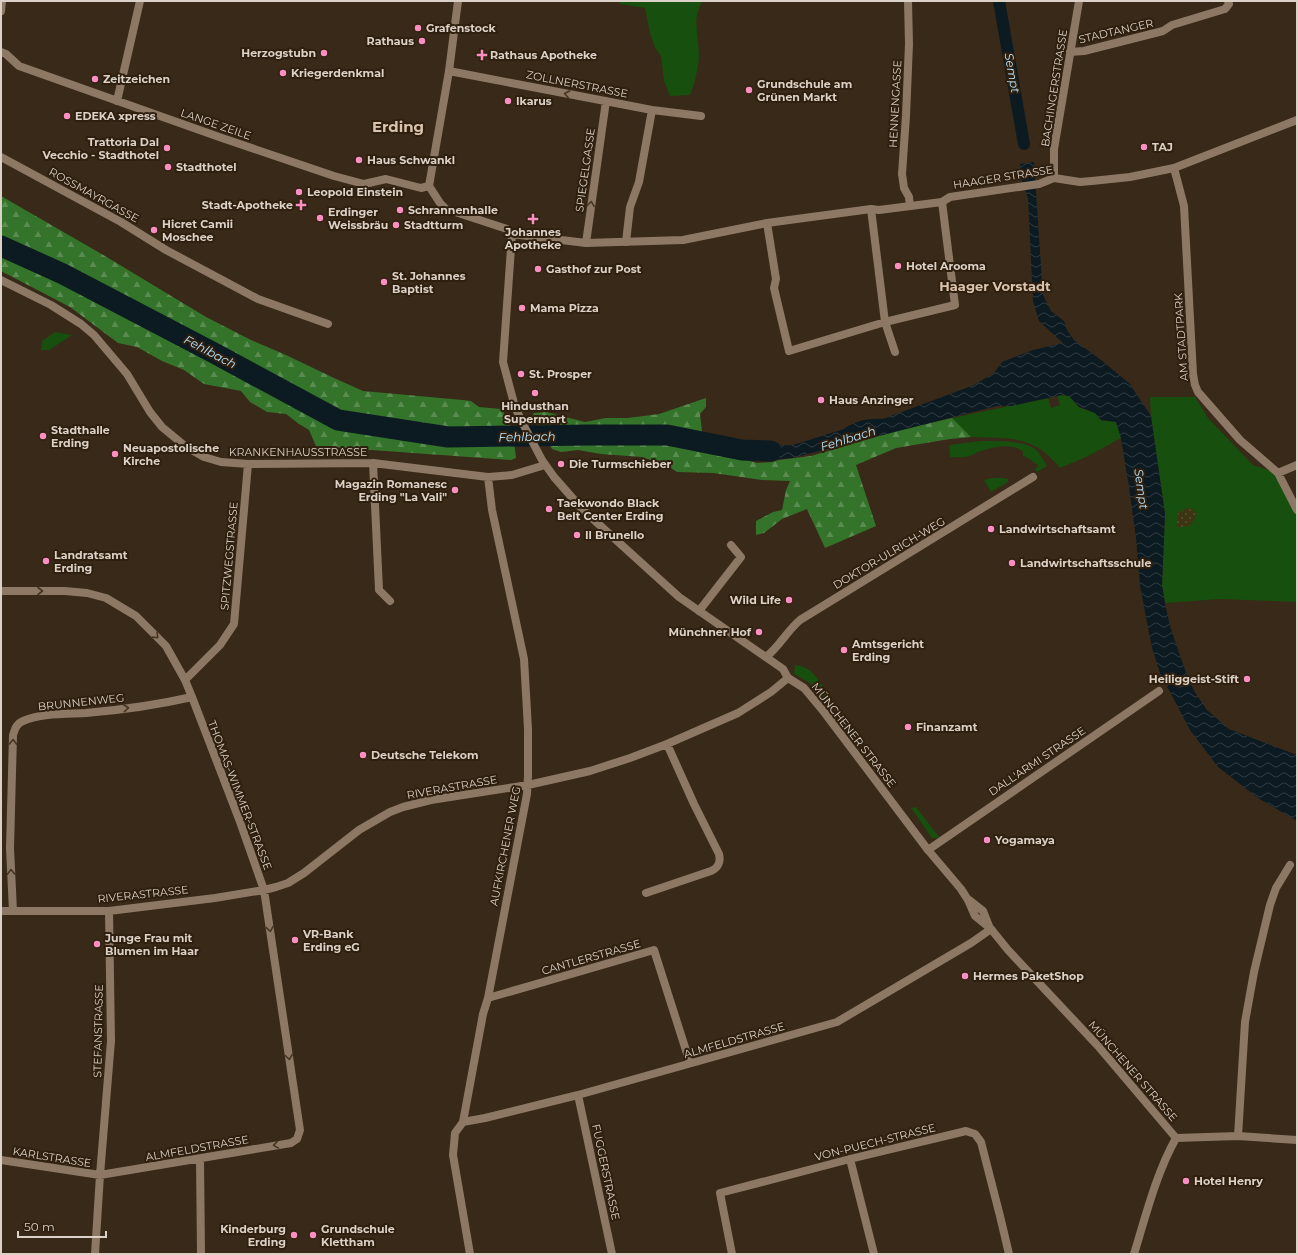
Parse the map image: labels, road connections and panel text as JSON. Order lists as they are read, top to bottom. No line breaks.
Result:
{"streets":{"street":["STADTANGER","ZOLLNERSTRASSE","BACHINGERSTRASSE","HENNENGASSE","LANGE ZEILE","SPIEGELGASSE","HAAGER STRASSE","ROSSMAYRGASSE","AM STADTPARK","KRANKENHAUSSTRASSE","DOKTOR-ULRICH-WEG","SPITZWEGSTRASSE","BRUNNENWEG","MÜNCHENER STRASSE","DALL'ARMI STRASSE","RIVERASTRASSE","THOMAS-WIMMER-STRASSE","AUFKIRCHENER WEG","CANTLERSTRASSE","STEFANSTRASSE","ALMFELDSTRASSE","VON-PUECH-STRASSE","KARLSTRASSE","FUGGERSTRASSE"]},"crossings":[["STADTANGER","BACHINGERSTRASSE"],["ZOLLNERSTRASSE","SPIEGELGASSE"],["BACHINGERSTRASSE","HAAGER STRASSE"],["HENNENGASSE","HAAGER STRASSE"],["SPIEGELGASSE","HAAGER STRASSE"],["HAAGER STRASSE","AM STADTPARK"],["HAAGER STRASSE","MÜNCHENER STRASSE"],["KRANKENHAUSSTRASSE","SPITZWEGSTRASSE"],["KRANKENHAUSSTRASSE","MÜNCHENER STRASSE"],["KRANKENHAUSSTRASSE","AUFKIRCHENER WEG"],["DOKTOR-ULRICH-WEG","MÜNCHENER STRASSE"],["SPITZWEGSTRASSE","THOMAS-WIMMER-STRASSE"],["BRUNNENWEG","RIVERASTRASSE"],["BRUNNENWEG","THOMAS-WIMMER-STRASSE"],["MÜNCHENER STRASSE","DALL'ARMI STRASSE"],["MÜNCHENER STRASSE","RIVERASTRASSE"],["MÜNCHENER STRASSE","ALMFELDSTRASSE"],["RIVERASTRASSE","THOMAS-WIMMER-STRASSE"],["RIVERASTRASSE","AUFKIRCHENER WEG"],["RIVERASTRASSE","STEFANSTRASSE"],["THOMAS-WIMMER-STRASSE","ALMFELDSTRASSE"],["AUFKIRCHENER WEG","CANTLERSTRASSE"],["AUFKIRCHENER WEG","ALMFELDSTRASSE"],["CANTLERSTRASSE","ALMFELDSTRASSE"],["STEFANSTRASSE","ALMFELDSTRASSE"],["STEFANSTRASSE","KARLSTRASSE"],["ALMFELDSTRASSE","KARLSTRASSE"],["ALMFELDSTRASSE","FUGGERSTRASSE"]],"one_way":["ZOLLNERSTRASSE","THOMAS-WIMMER-STRASSE"],"districts":["Erding","Haager Vorstadt"],"water":["Sempt","Fehlbach"],"places":{"other":["Grafenstock","Rathaus","Herzogstubn","Kriegerdenkmal","Zeitzeichen","Grundschule am Grünen Markt","Ikarus","EDEKA xpress","TAJ","Trattoria Dal Vecchio - Stadthotel","Haus Schwankl","Stadthotel","Leopold Einstein","Schrannenhalle","Erdinger Weissbräu","Stadtturm","Hicret Camii Moschee","Hotel Arooma","Gasthof zur Post","St. Johannes Baptist","Mama Pizza","St. Prosper","Hindusthan Supermart","Haus Anzinger","Stadthalle Erding","Neuapostolische Kirche","Die Turmschieber","Magazin Romanesc Erding \"La Vali\"","Taekwondo Black Belt Center Erding","Landwirtschaftsamt","Il Brunello","Landratsamt Erding","Landwirtschaftsschule","Wild Life","Münchner Hof","Amtsgericht Erding","Heiliggeist-Stift","Finanzamt","Deutsche Telekom","Yogamaya","VR-Bank Erding eG","Junge Frau mit Blumen im Haar","Hermes PaketShop","Hotel Henry","Kinderburg Erding","Grundschule Klettham"],"health":["Rathaus Apotheke","Stadt-Apotheke","Johannes Apotheke"]},"scale_bar":"50 m"}
